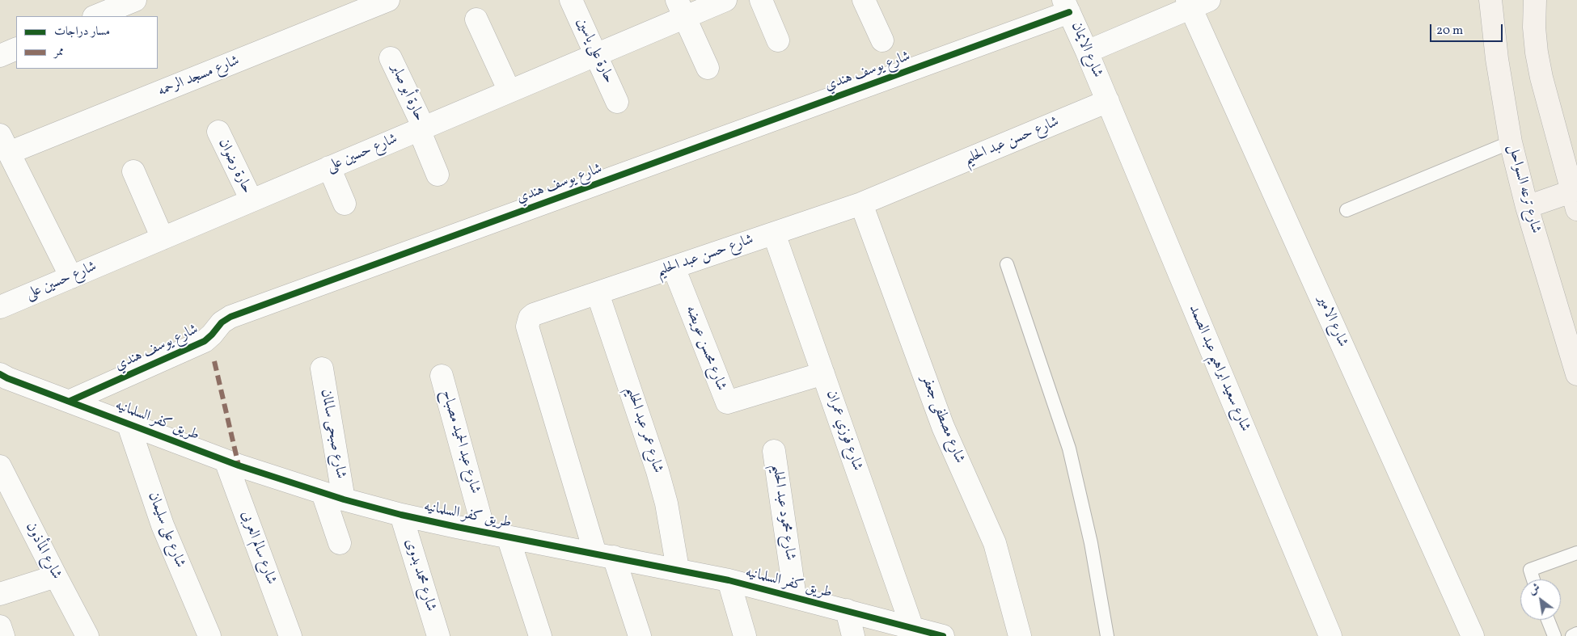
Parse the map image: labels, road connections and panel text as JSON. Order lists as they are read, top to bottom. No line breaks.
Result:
{"streets":{"main road":["شارع ترعه السواحل"],"street":["شارع الايمان","حارة على ياسين","شارع يوسف هندي","شارع مسجد الرحمه","حارة أبو صابر","شارع حسن عبد الحليم","شارع حسين على","حارة رضوان","شارع الامير","شارع محسن عويضه","شارع سعيد ابراهيم عبد الصمد","شارع مصطفى جعفر","طريق كفر السلمانيه","شارع عمر عبد الحليم","شارع فوزي عمران","شارع صبحى سالمان","شارع عبد الحميد مصباح","شارع محمود عبد الحليم","شارع على سليمان","شارع سالم العربى","شارع المأذون","شارع محمد بدوى"]},"crossings":[["شارع الايمان","شارع يوسف هندي"],["شارع الايمان","شارع حسن عبد الحليم"],["شارع الايمان","شارع سعيد ابراهيم عبد الصمد"],["حارة على ياسين","شارع حسين على"],["شارع يوسف هندي","طريق كفر السلمانيه"],["حارة أبو صابر","شارع حسين على"],["شارع حسن عبد الحليم","شارع محسن عويضه"],["شارع حسن عبد الحليم","شارع سعيد ابراهيم عبد الصمد"],["شارع حسن عبد الحليم","شارع مصطفى جعفر"],["شارع حسن عبد الحليم","طريق كفر السلمانيه"],["شارع حسن عبد الحليم","شارع عمر عبد الحليم"],["شارع حسن عبد الحليم","شارع فوزي عمران"],["شارع حسين على","حارة رضوان"],["شارع محسن عويضه","شارع فوزي عمران"],["طريق كفر السلمانيه","شارع عمر عبد الحليم"],["طريق كفر السلمانيه","شارع فوزي عمران"],["طريق كفر السلمانيه","شارع صبحى سالمان"],["طريق كفر السلمانيه","شارع عبد الحميد مصباح"],["طريق كفر السلمانيه","شارع محمود عبد الحليم"],["طريق كفر السلمانيه","شارع على سليمان"],["طريق كفر السلمانيه","شارع سالم العربى"],["طريق كفر السلمانيه","شارع محمد بدوى"]],"legend":["مسار دراجات","ممر"],"scale_bar":"20 m","north":"top left"}
